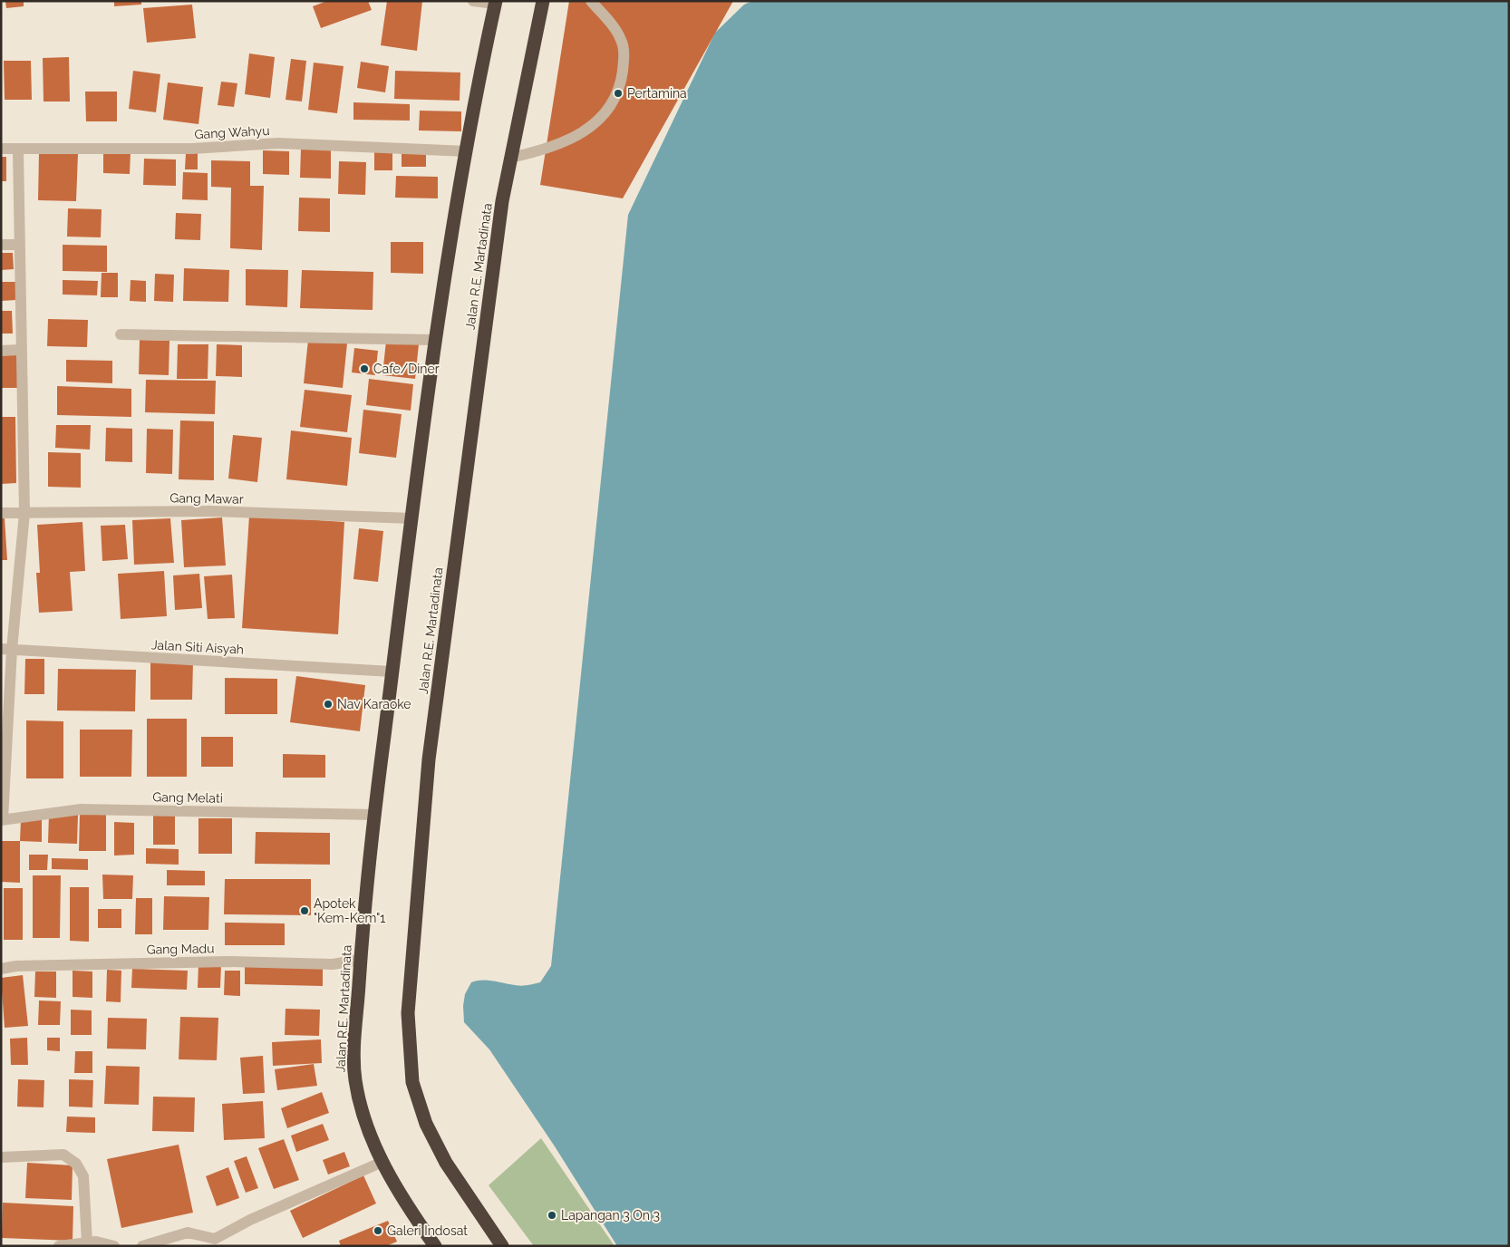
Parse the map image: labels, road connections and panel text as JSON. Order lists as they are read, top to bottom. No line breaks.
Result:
{"streets":{"highway":["Jalan R.E. Martadinata"],"street":["Gang Wahyu","Gang Mawar","Jalan Siti Aisyah","Gang Melati","Gang Madu"]},"crossings":[["Gang Wahyu","Jalan R.E. Martadinata"],["Jalan R.E. Martadinata","Gang Mawar"],["Jalan R.E. Martadinata","Jalan Siti Aisyah"],["Jalan R.E. Martadinata","Gang Melati"],["Jalan R.E. Martadinata","Gang Madu"]],"places":["Pertamina","Cafe/Diner","Nav Karaoke","Apotek \"Kem-Kem\"1","Lapangan 3 On 3","Galeri Indosat"]}
